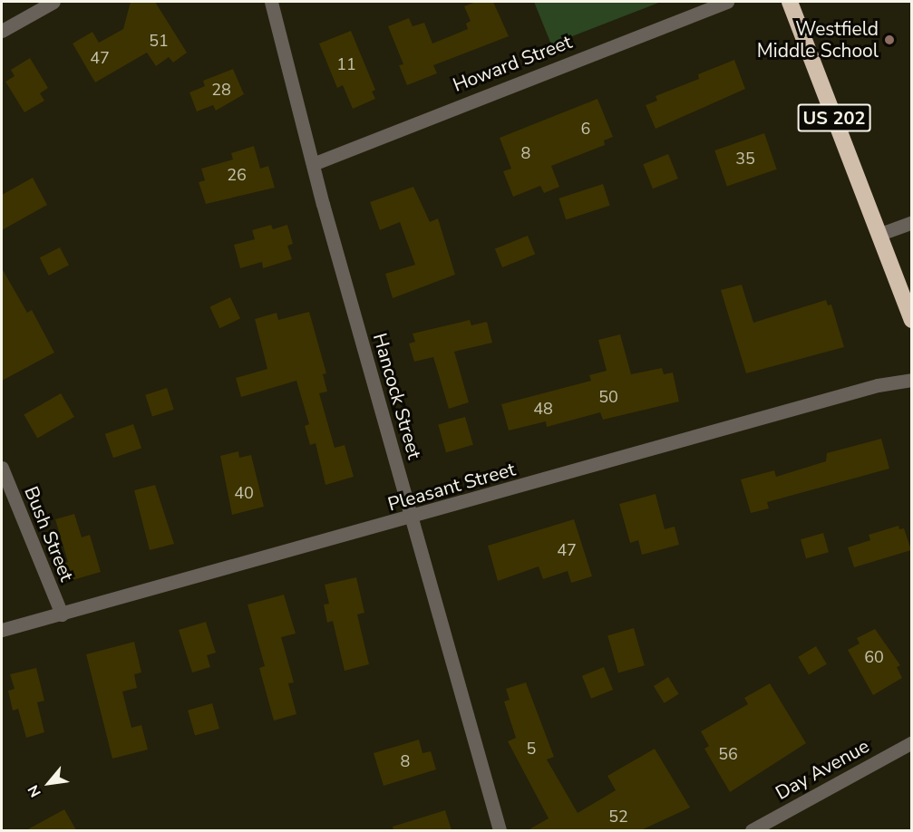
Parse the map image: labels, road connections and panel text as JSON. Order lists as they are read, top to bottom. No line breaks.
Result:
{"streets":{"highway":["US 202"],"street":["Howard Street","Hancock Street","Pleasant Street","Bush Street","Day Avenue"]},"crossings":[["Howard Street","Hancock Street"],["Hancock Street","Pleasant Street"],["Pleasant Street","Bush Street"]],"places":["Westfield Middle School"],"house_numbers":["51","47","11","28","6","8","35","26","50","48","40","47","60","5","56","8","52"],"north":"bottom left"}
